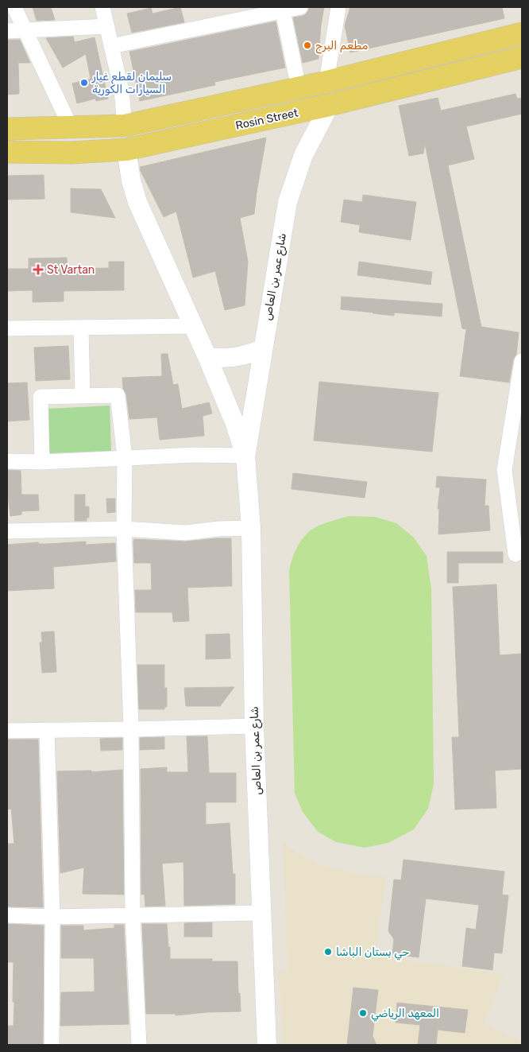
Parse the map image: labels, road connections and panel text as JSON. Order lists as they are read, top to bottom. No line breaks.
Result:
{"streets":{"main road":["Rosin Street"],"street":["شارع عمر بن العاص"]},"crossings":[["Rosin Street","شارع عمر بن العاص"]],"places":{"other":["مطعم البرج","سليمان لقطع غيار السيارات الكورية","حي بستان الباشا","المعهد الرياضي"],"health":["St Vartan"]}}
